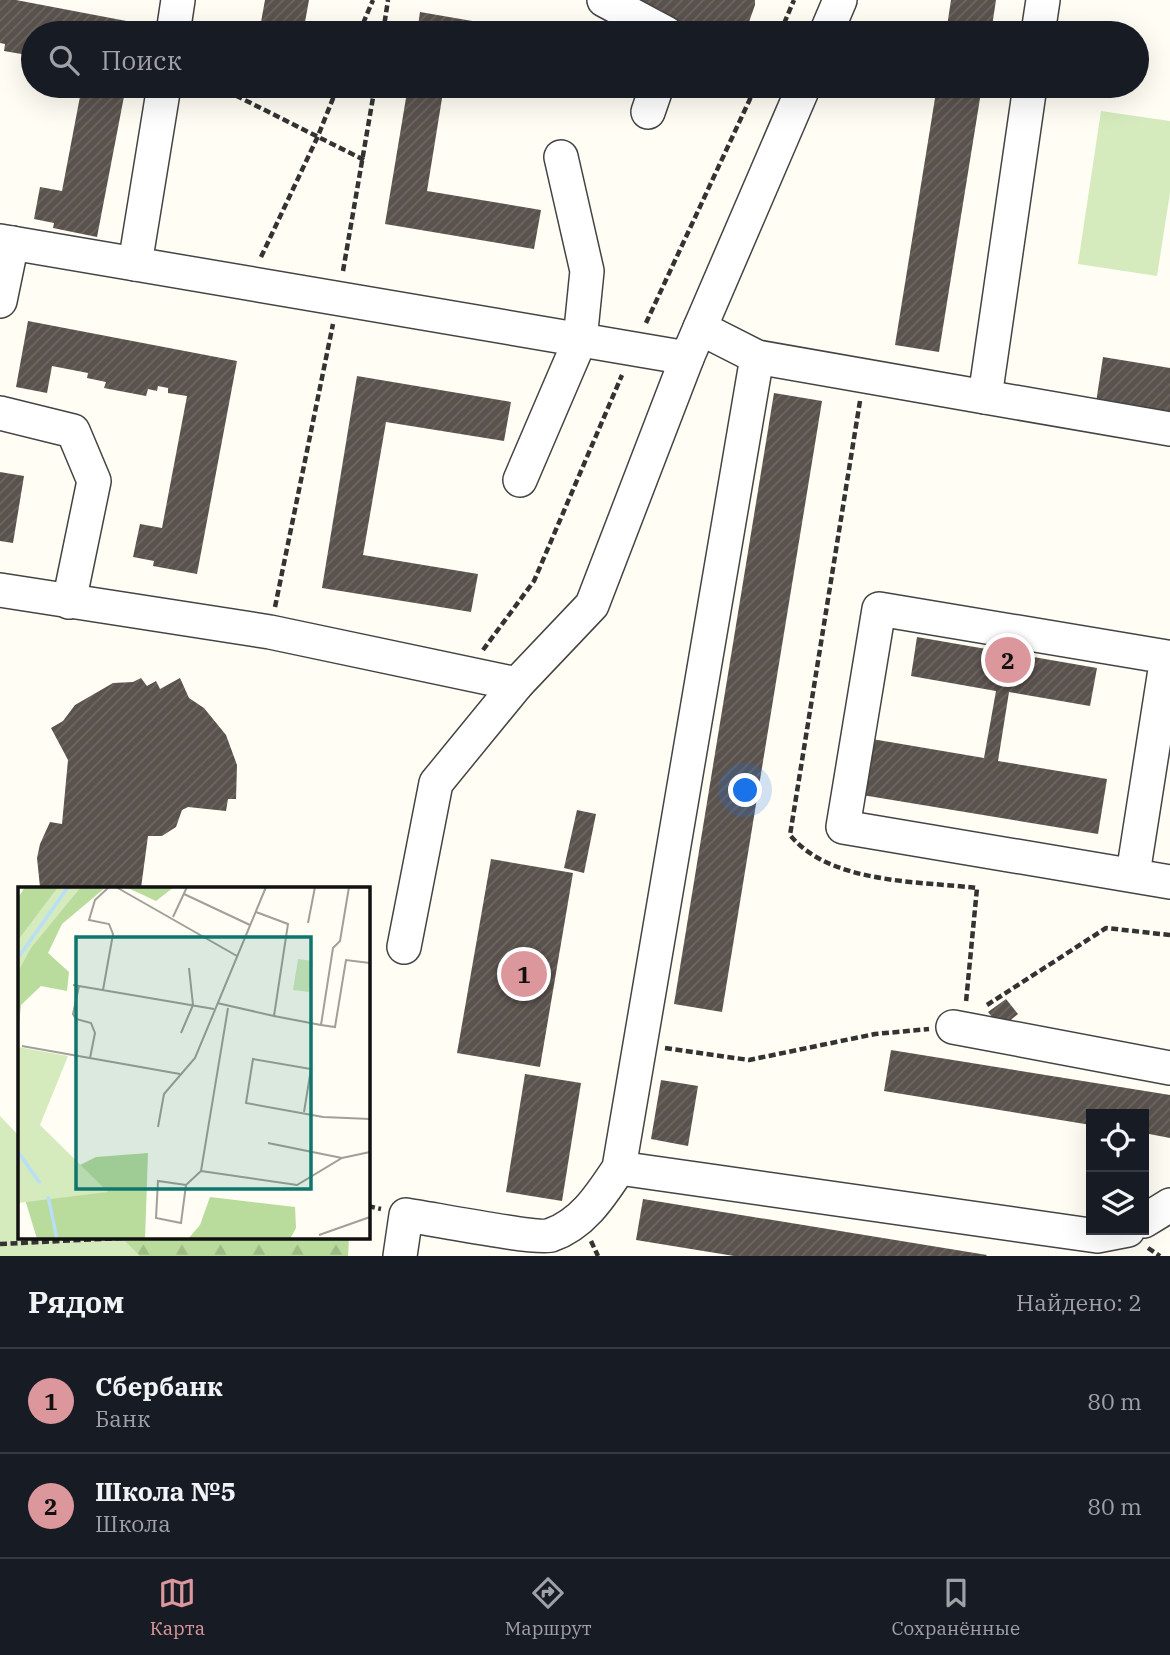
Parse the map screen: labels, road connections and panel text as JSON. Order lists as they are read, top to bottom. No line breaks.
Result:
{"page":{"search":"Поиск","pins":["2","1"],"heading":["Рядом","Найдено: 2"],"list":[{"mark":"1","name":"Сбербанк","note":"Банк","value":"80 m"},{"mark":"2","name":"Школа №5","note":"Школа","value":"80 m"}],"nav":["Карта","Маршрут","Сохранённые"]}}
